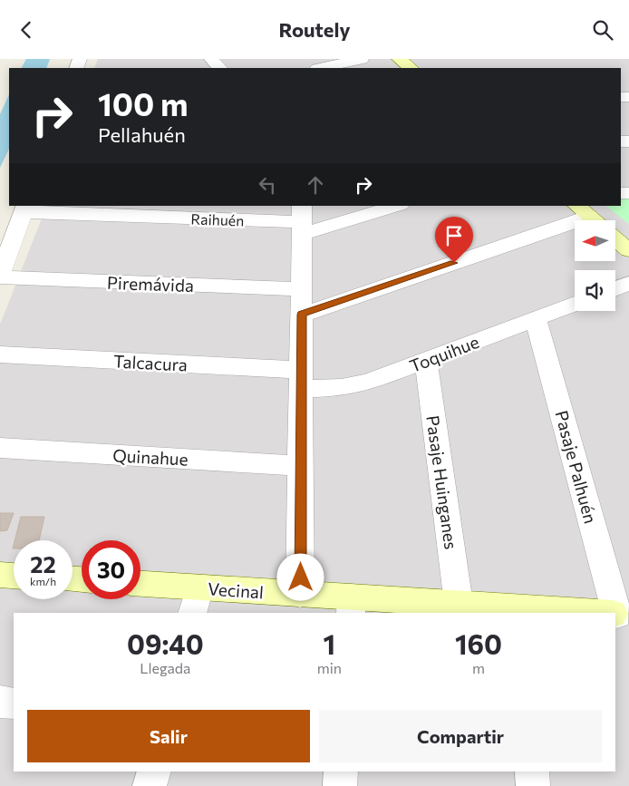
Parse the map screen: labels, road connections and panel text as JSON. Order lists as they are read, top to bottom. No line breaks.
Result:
{"streets":{"street":["Raihuén","Piremávida","Toquihue","Talcacura","Quinahue","Pasaje Palhuén","Pasaje Huinganes","Vecinal"]},"crossings":[["Toquihue","Talcacura"],["Toquihue","Pasaje Palhuén"],["Toquihue","Pasaje Huinganes"],["Pasaje Huinganes","Vecinal"]],"north":"left","page":{"header":"Routely","turn":["100 m","Pellahuén"],"speed":"22 km/h","limit":"30","eta":["09:40","Llegada","1","min","160","m"],"buttons":["Salir","Compartir"]}}
